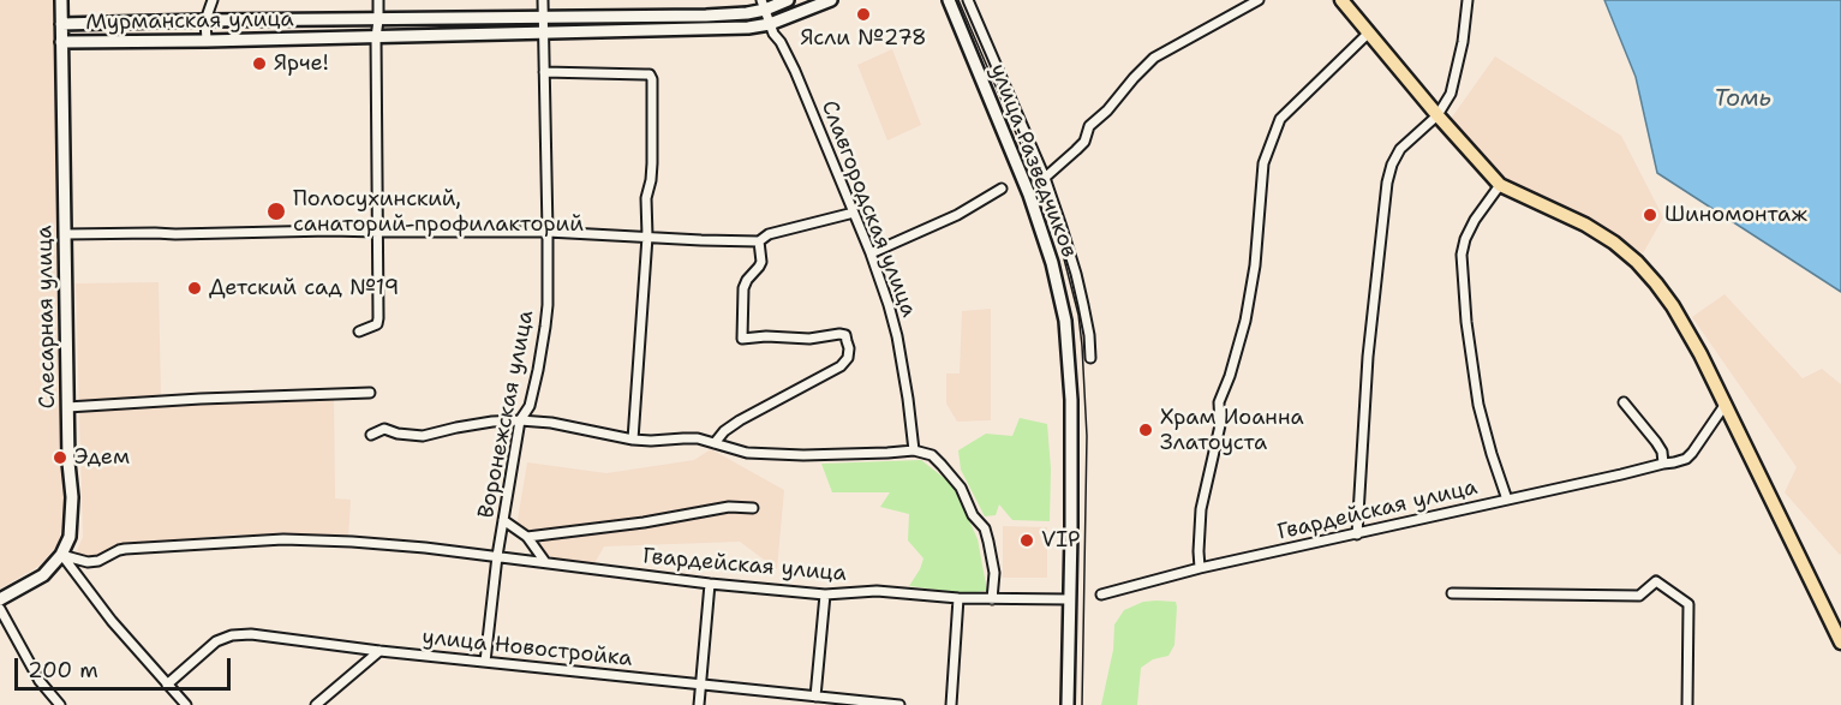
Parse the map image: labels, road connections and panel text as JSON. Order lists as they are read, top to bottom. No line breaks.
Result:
{"streets":{"main road":["Мурманская улица","улица Разведчиков","Слесарная улица"],"street":["Славгородская улица","Воронежская улица","Гвардейская улица","улица Новостройка"]},"crossings":[["Мурманская улица","Славгородская улица"],["Мурманская улица","Слесарная улица"],["Мурманская улица","Воронежская улица"],["улица Разведчиков","Гвардейская улица"],["Слесарная улица","Гвардейская улица"],["Воронежская улица","Гвардейская улица"],["Воронежская улица","улица Новостройка"]],"water":["Томь"],"places":["Ясли №278","Ярче!","Полосухинский, санаторий-профилакторий","Шиномонтаж","Детский сад №19","Храм Иоанна Златоуста","Эдем","VIP"],"scale_bar":"200 m"}
